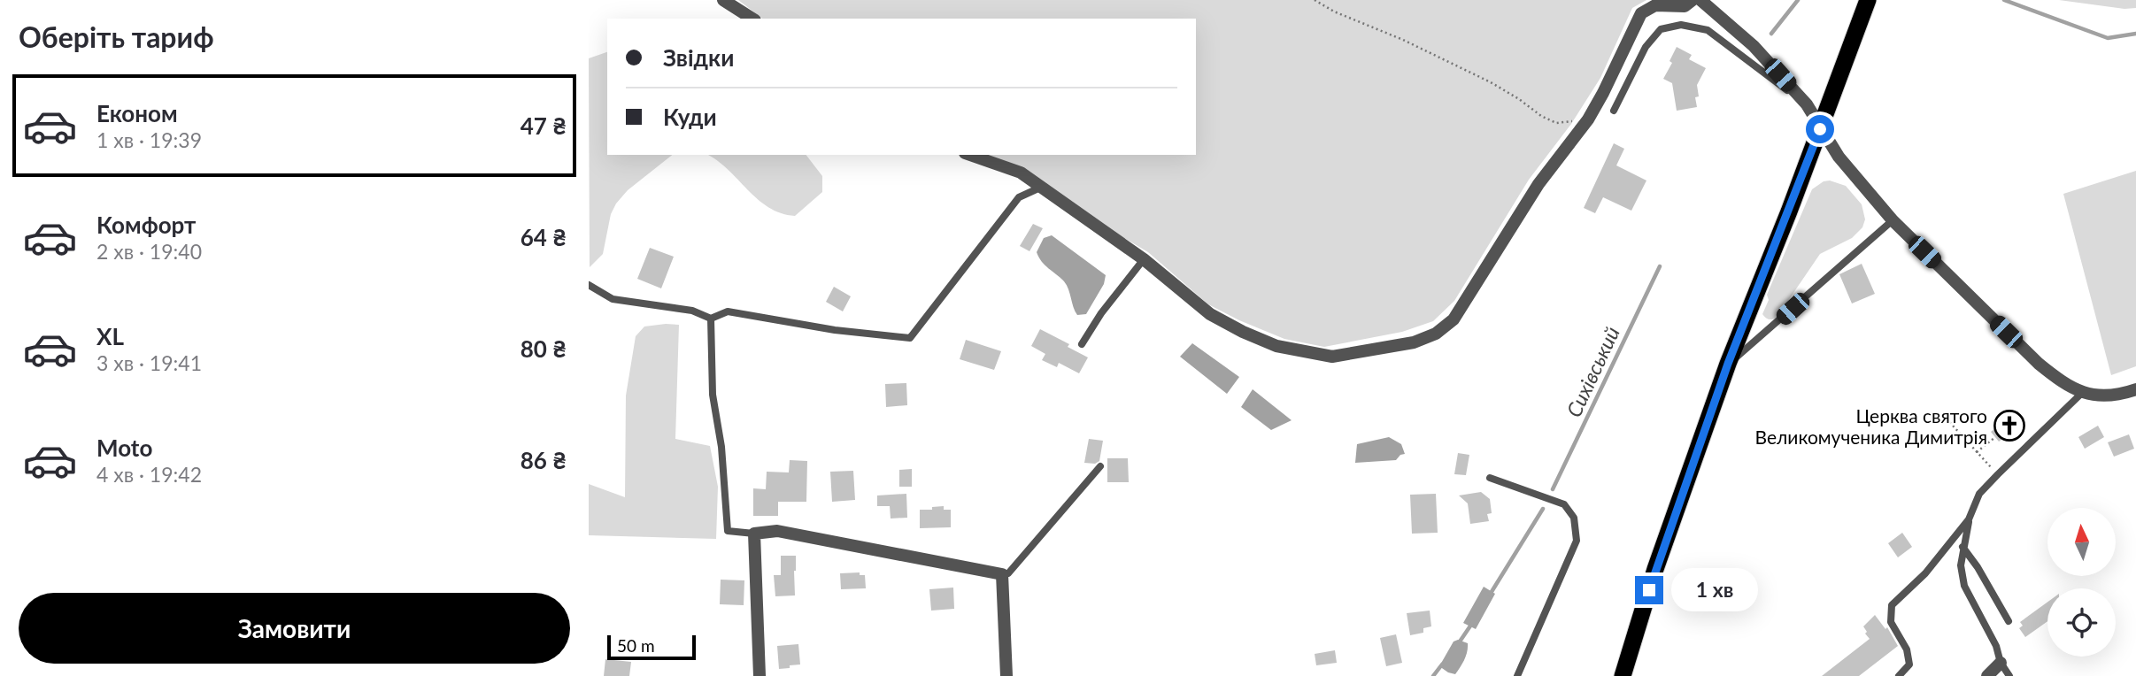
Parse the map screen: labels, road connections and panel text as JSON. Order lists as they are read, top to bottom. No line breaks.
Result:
{"water":["Сихівський"],"places":{"church":["Церква святого Великомученика Димитрія"]},"scale_bar":"50 m","north":"top","page":{"heading":"Оберіть тариф","banner":["Звідки","Куди"],"list":[{"name":"Економ","note":"1 хв · 19:39","value":"47 ₴"},{"name":"Комфорт","note":"2 хв · 19:40","value":"64 ₴"},{"name":"XL","note":"3 хв · 19:41","value":"80 ₴"},{"name":"Moto","note":"4 хв · 19:42","value":"86 ₴"}],"bubble":"1 хв","buttons":"Замовити","scale":"50 m"}}
